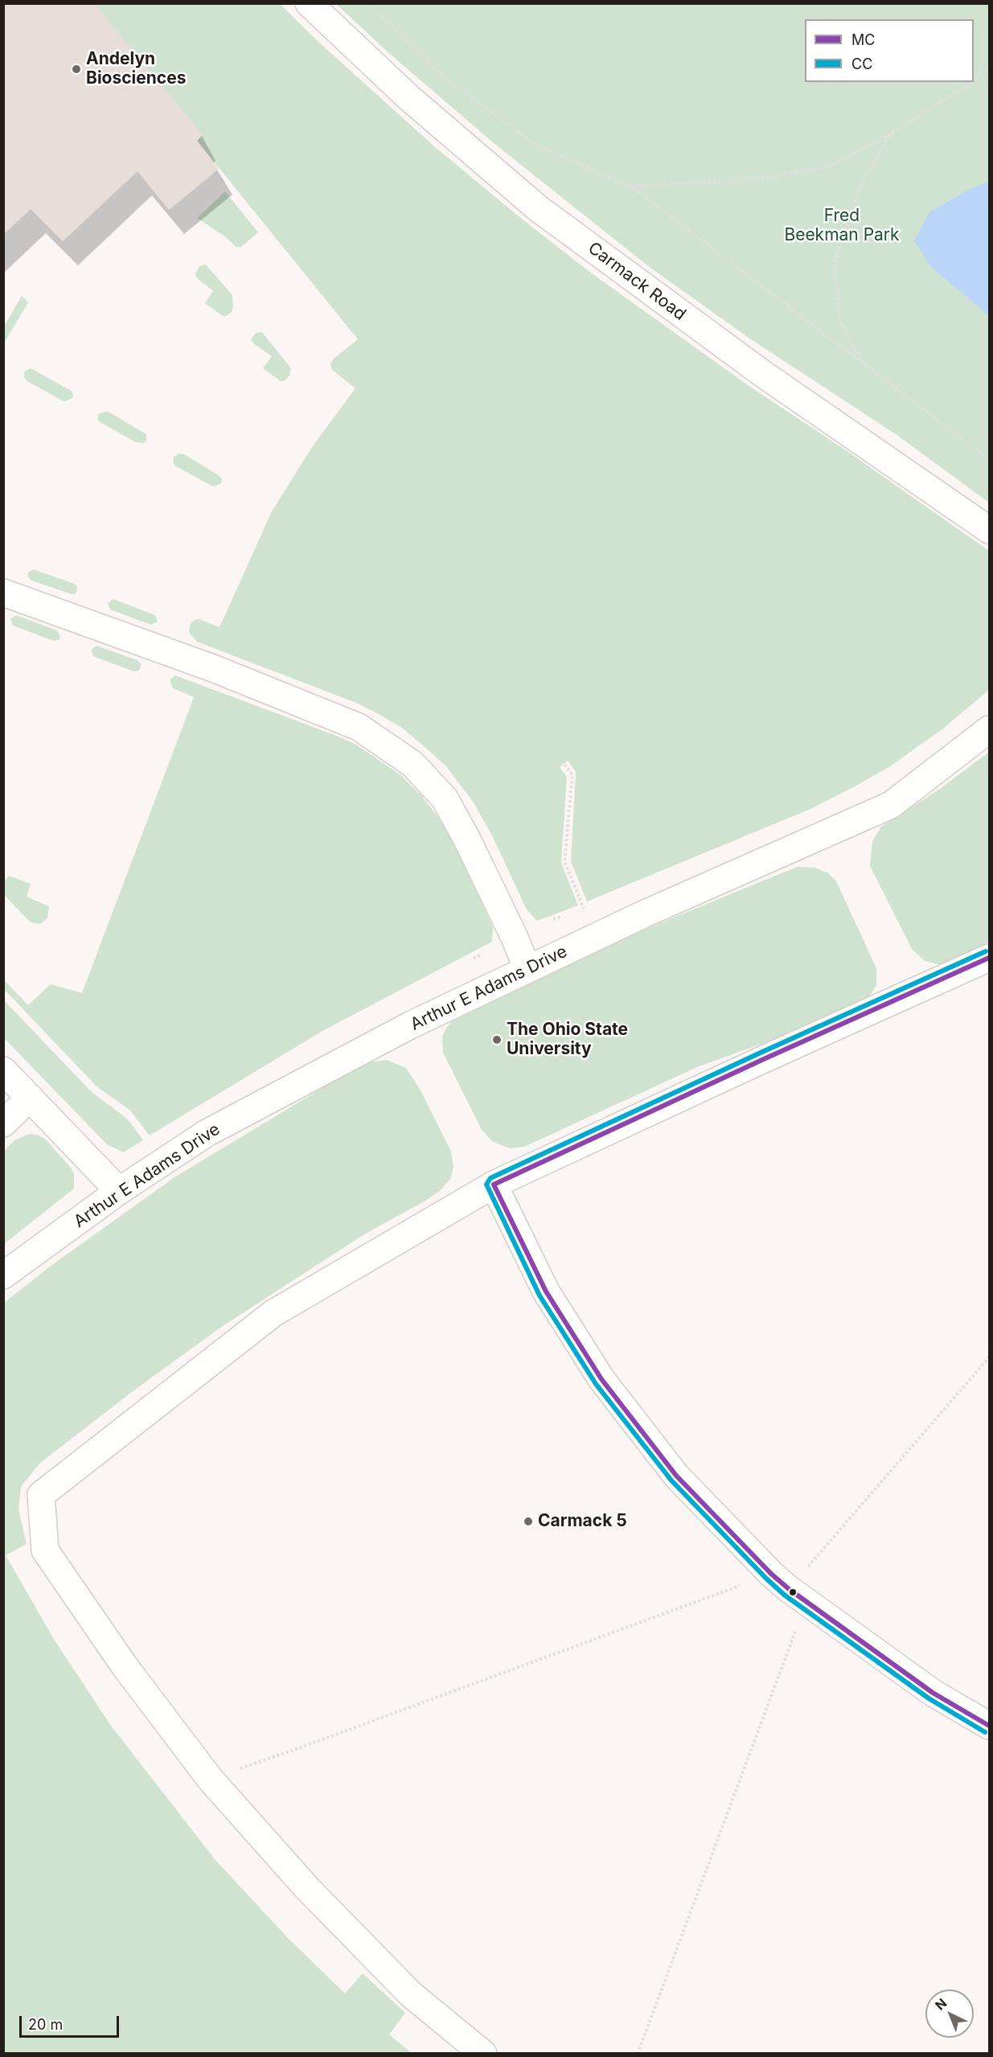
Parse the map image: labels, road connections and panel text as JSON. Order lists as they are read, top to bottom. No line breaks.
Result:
{"streets":{"street":["Carmack Road","Arthur E Adams Drive"]},"parks":["Fred Beekman Park"],"places":["Andelyn Biosciences","The Ohio State University","Carmack 5"],"lines":["transit line CC","transit line MC"],"legend":["MC","CC"],"scale_bar":"20 m","north":"top left"}
